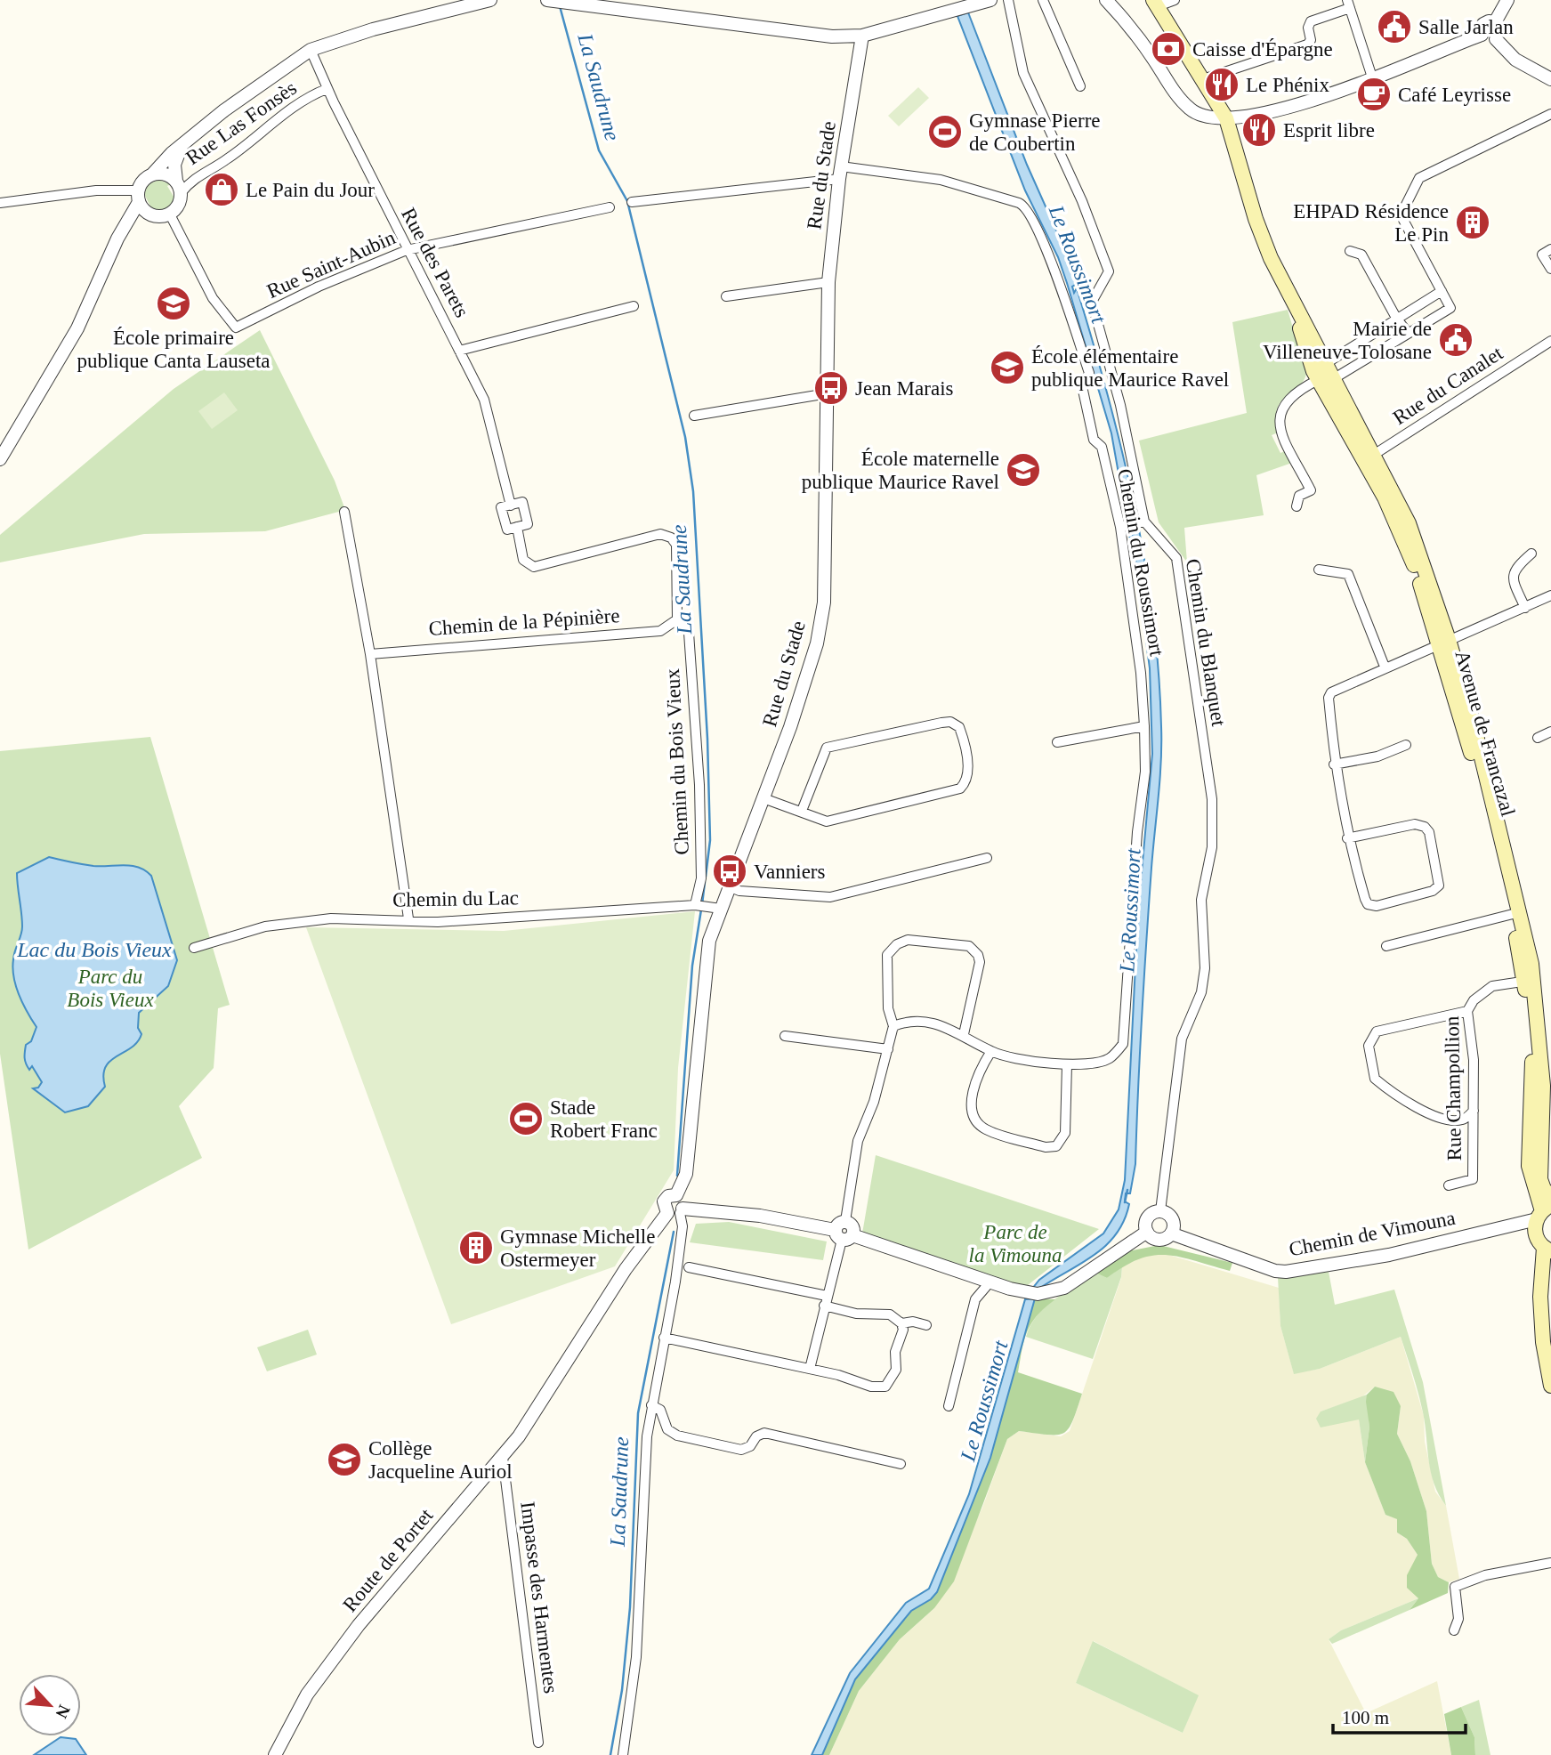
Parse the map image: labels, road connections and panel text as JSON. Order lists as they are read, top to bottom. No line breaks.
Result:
{"streets":{"main road":["Avenue de Francazal"],"street":["Rue Las Fonsès","Rue du Stade","Rue des Parets","Rue Saint-Aubin","Rue du Canalet","Chemin du Roussimort","Chemin de la Pépinière","Chemin du Blanquet","Chemin du Bois Vieux","Chemin du Lac","Rue Champollion","Chemin de Vimouna","Route de Portet","Impasse des Harmentes"]},"crossings":[["Rue Las Fonsès","Rue des Parets"],["Rue Las Fonsès","Rue Saint-Aubin"],["Rue du Stade","Chemin du Roussimort"],["Rue du Stade","Chemin du Lac"],["Rue du Stade","Route de Portet"],["Rue des Parets","Rue Saint-Aubin"],["Rue du Canalet","Avenue de Francazal"],["Chemin de la Pépinière","Chemin du Bois Vieux"],["Chemin du Blanquet","Chemin de Vimouna"],["Avenue de Francazal","Rue Champollion"],["Avenue de Francazal","Chemin de Vimouna"],["Chemin du Bois Vieux","Chemin du Lac"],["Route de Portet","Impasse des Harmentes"]],"water":["La Saudrune","Le Roussimort","Lac du Bois Vieux"],"parks":["Parc du Bois Vieux","Parc de la Vimouna"],"places":{"public building":["Salle Jarlan","Mairie de Villeneuve-Tolosane"],"bank":["Caisse d'Épargne"],"restaurant":["Le Phénix","Esprit libre"],"cafe":["Café Leyrisse"],"sports":["Gymnase Pierre de Coubertin","Stade Robert Franc"],"shop":["Le Pain du Jour"],"building":["EHPAD Résidence Le Pin","Gymnase Michelle Ostermeyer"],"school or university":["École primaire publique Canta Lauseta","École élémentaire publique Maurice Ravel","École maternelle publique Maurice Ravel","Collège Jacqueline Auriol"],"bus stop":["Jean Marais","Vanniers"]},"scale_bar":"100 m","north":"bottom right"}
